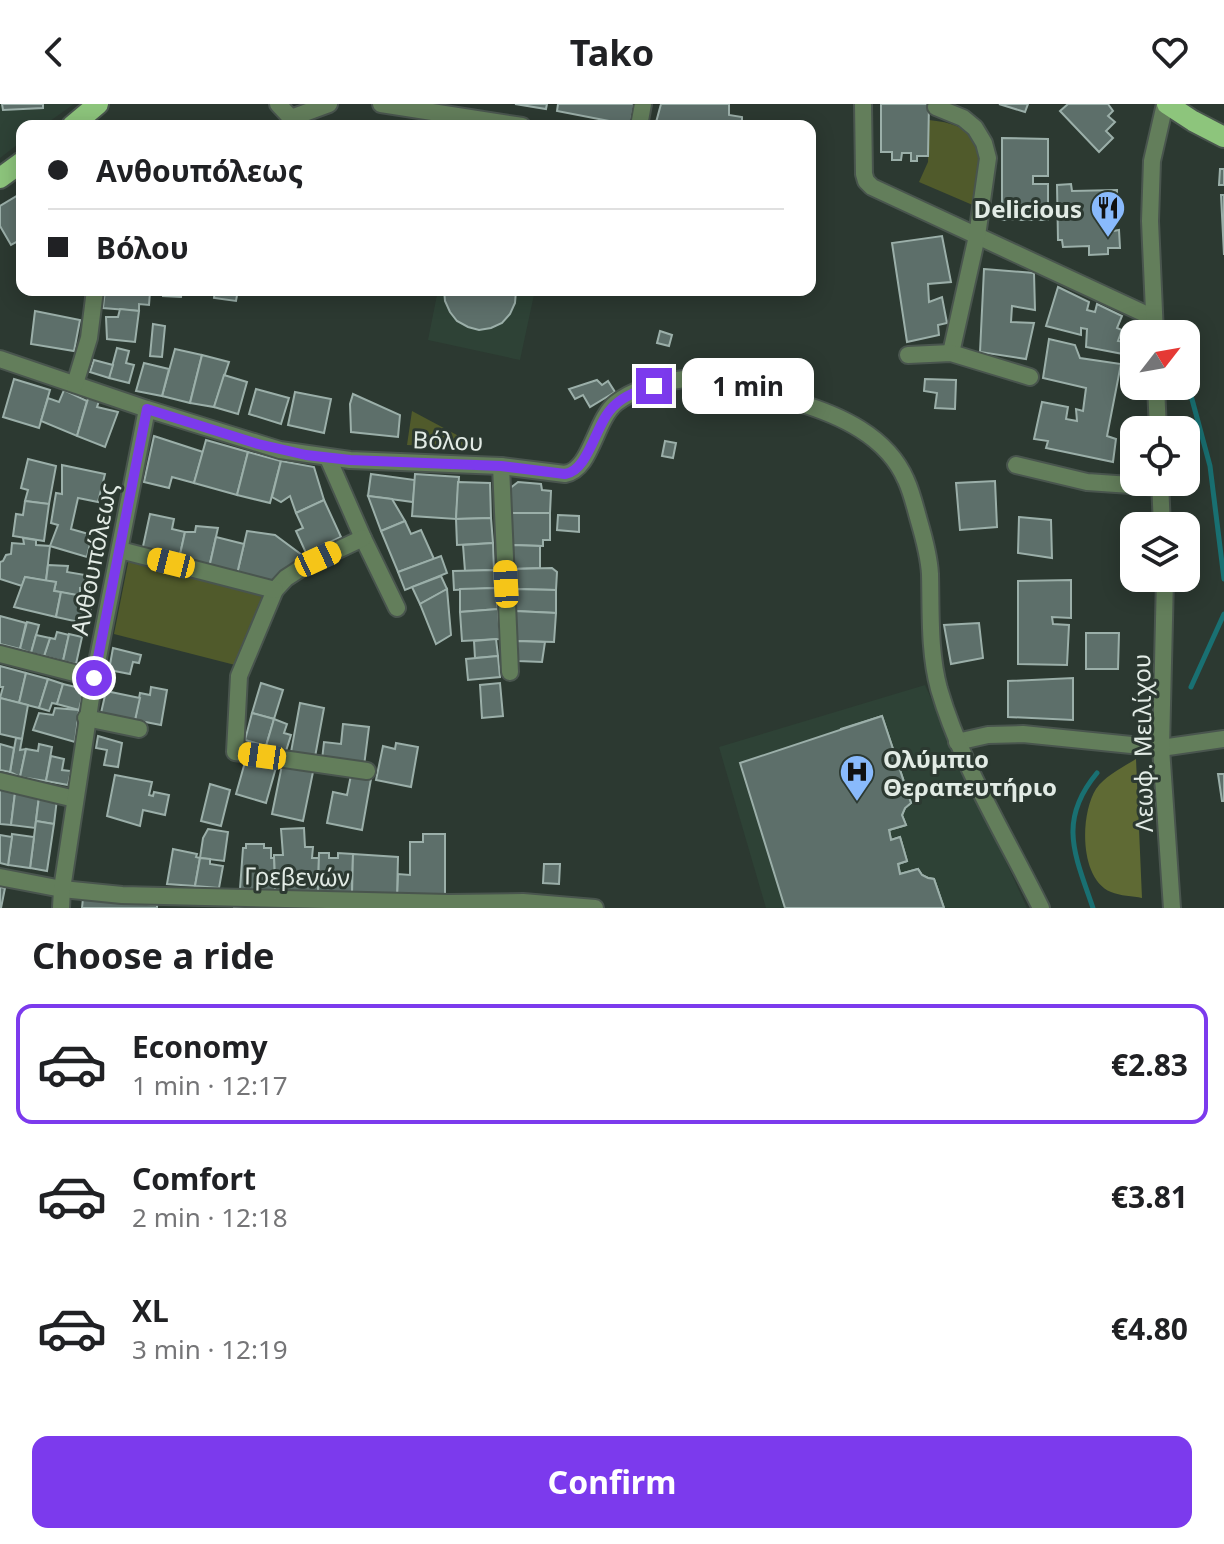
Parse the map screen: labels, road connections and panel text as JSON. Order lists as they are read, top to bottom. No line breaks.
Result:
{"streets":{"street":["Βόλου","Ανθουπόλεως","Λεωφ. Μειλίχου","Γρεβενών"]},"crossings":[["Βόλου","Ανθουπόλεως"],["Ανθουπόλεως","Γρεβενών"]],"places":{"restaurant":["Delicious"],"hospital":["Ολύμπιο Θεραπευτήριο"]},"north":"top right","page":{"header":"Tako","banner":["Ανθουπόλεως","Βόλου"],"bubble":"1 min","heading":"Choose a ride","list":[{"name":"Economy","note":"1 min · 12:17","value":"€2.83"},{"name":"Comfort","note":"2 min · 12:18","value":"€3.81"},{"name":"XL","note":"3 min · 12:19","value":"€4.80"}],"buttons":"Confirm"}}
